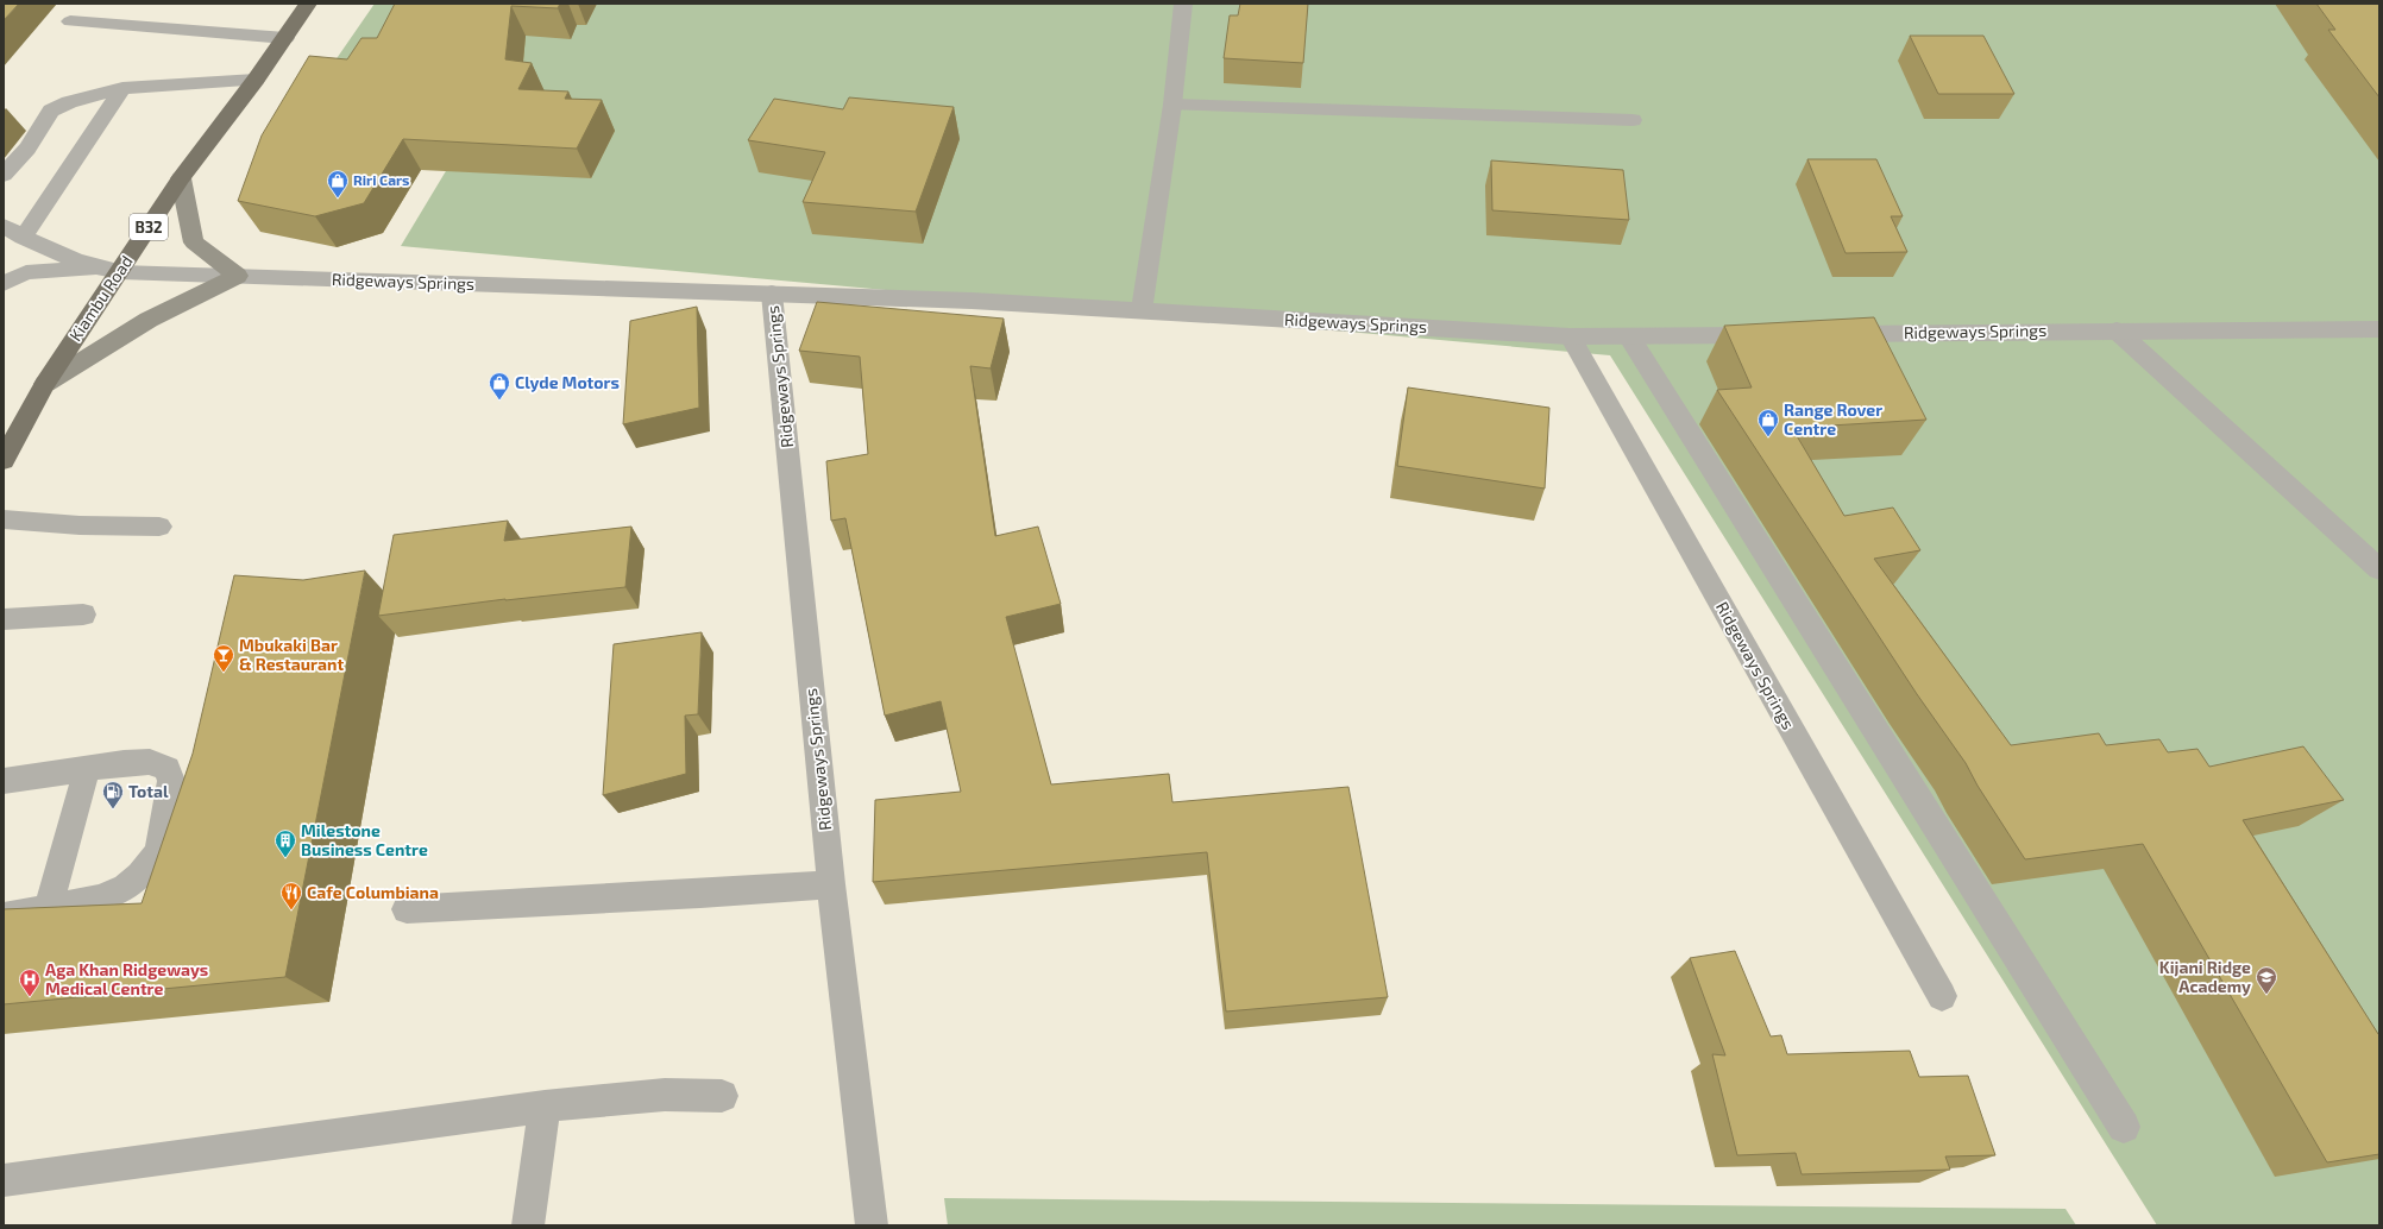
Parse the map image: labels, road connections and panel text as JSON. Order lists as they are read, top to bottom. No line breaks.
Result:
{"streets":{"highway":["B32","Kiambu Road"],"street":["Ridgeways Springs"]},"crossings":[["Ridgeways Springs","Kiambu Road"]],"places":{"shop":["Riri Cars","Clyde Motors","Range Rover Centre"],"bar":["Mbukaki Bar & Restaurant"],"fuel station":["Total"],"building":["Milestone Business Centre"],"restaurant":["Cafe Columbiana"],"school or university":["Kijani Ridge Academy"],"hospital":["Aga Khan Ridgeways Medical Centre"]}}
